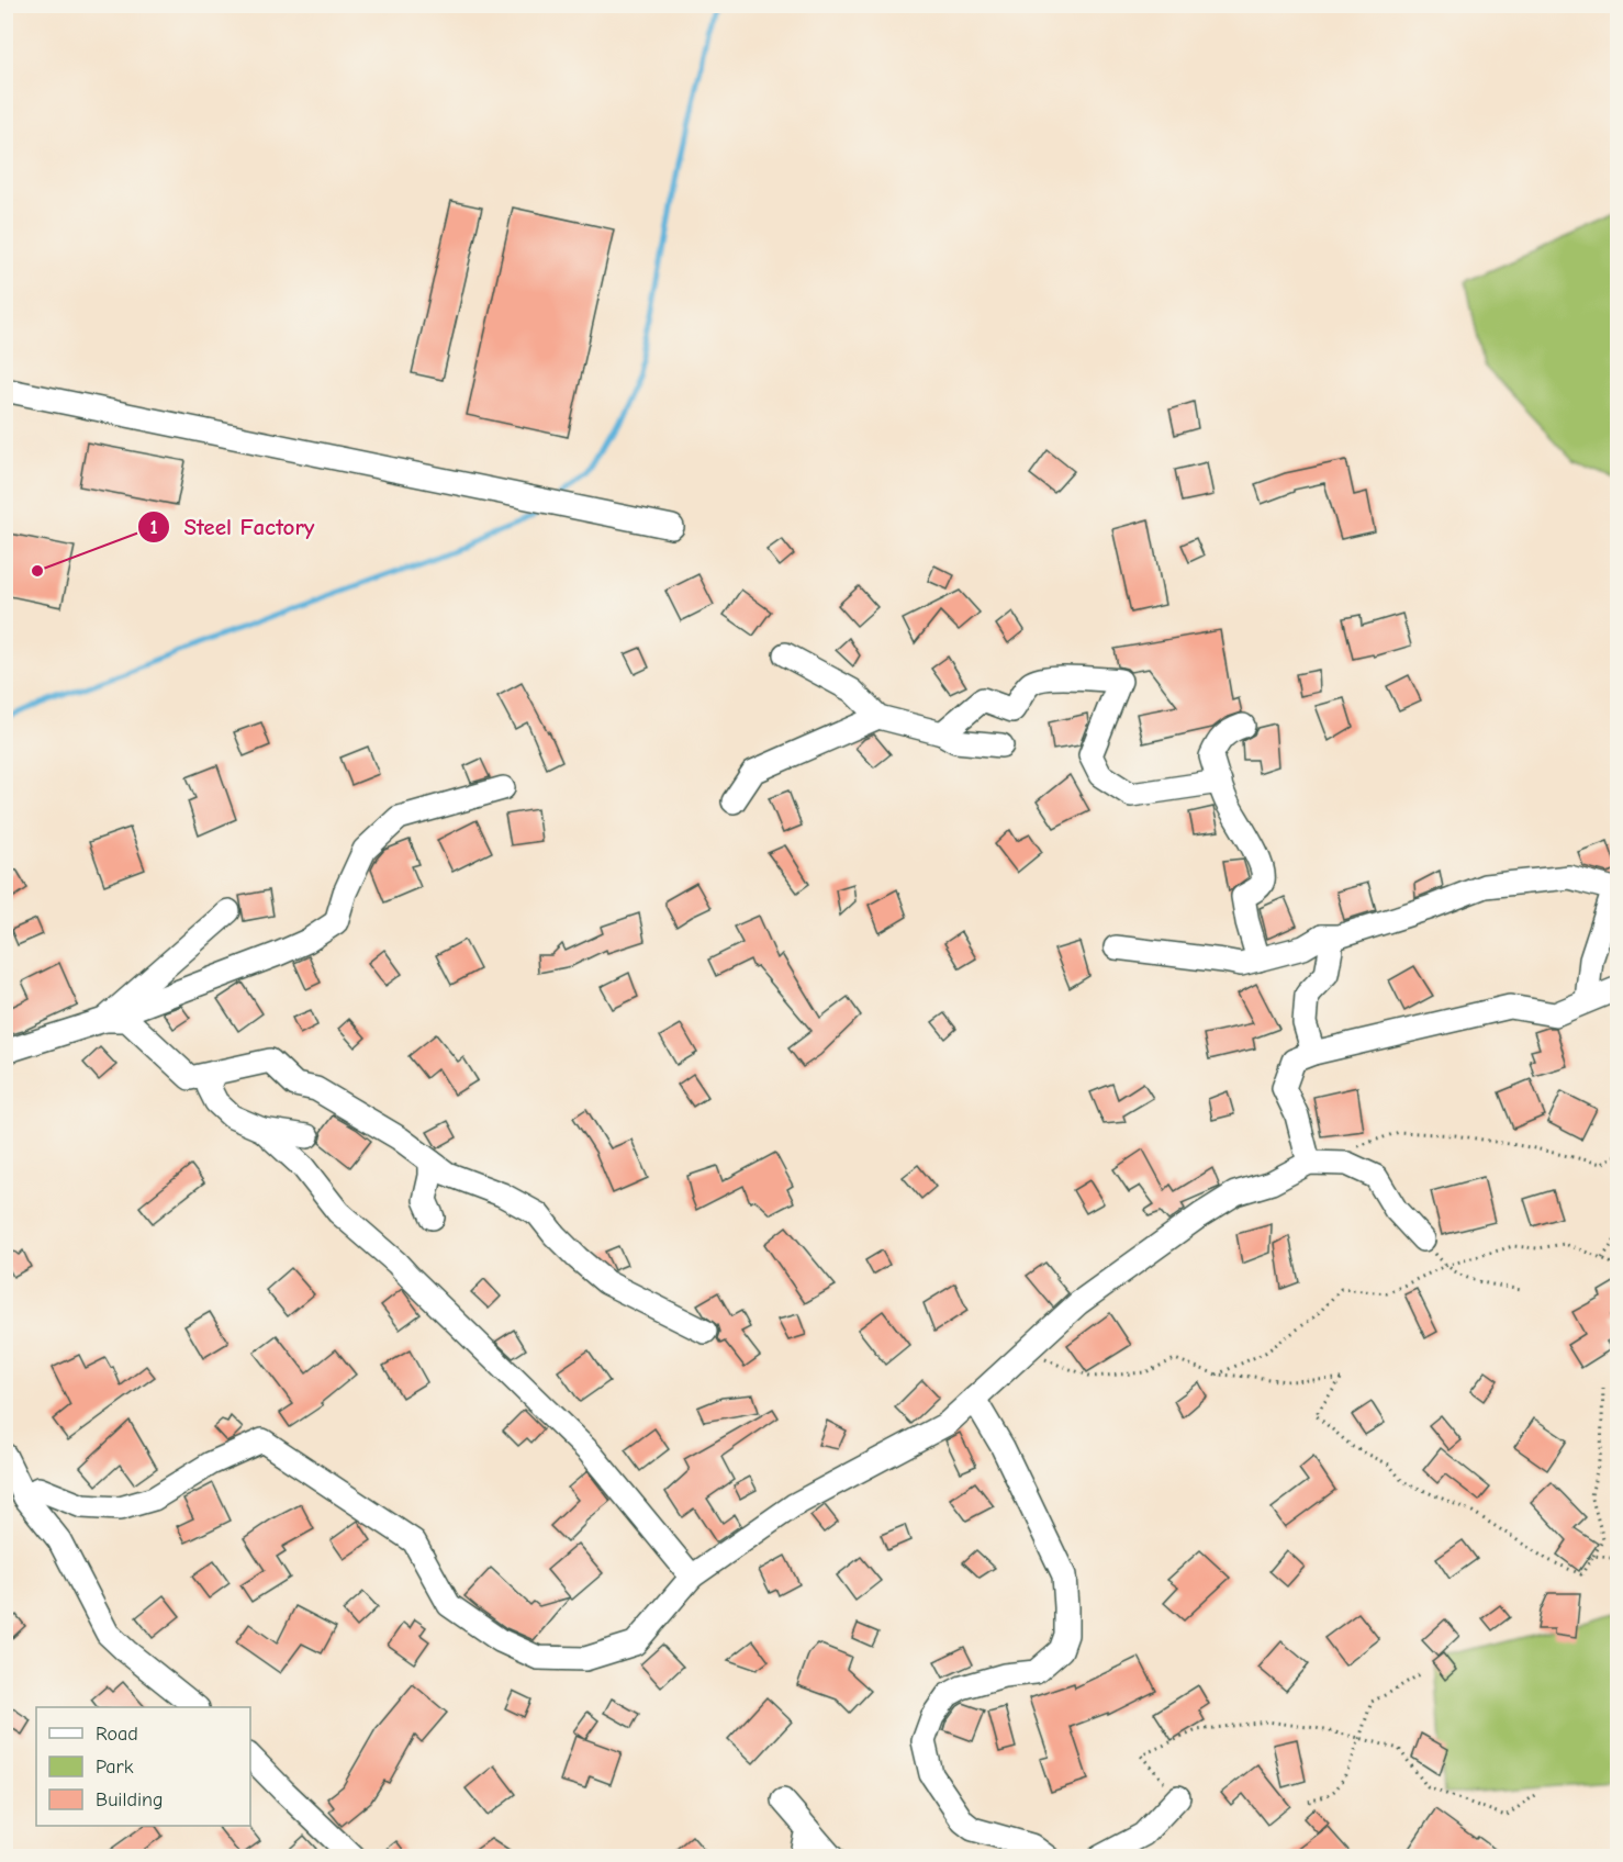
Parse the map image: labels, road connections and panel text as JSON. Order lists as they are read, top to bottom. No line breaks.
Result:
{"places":["Steel Factory"],"legend":["Road","Park","Building"]}
